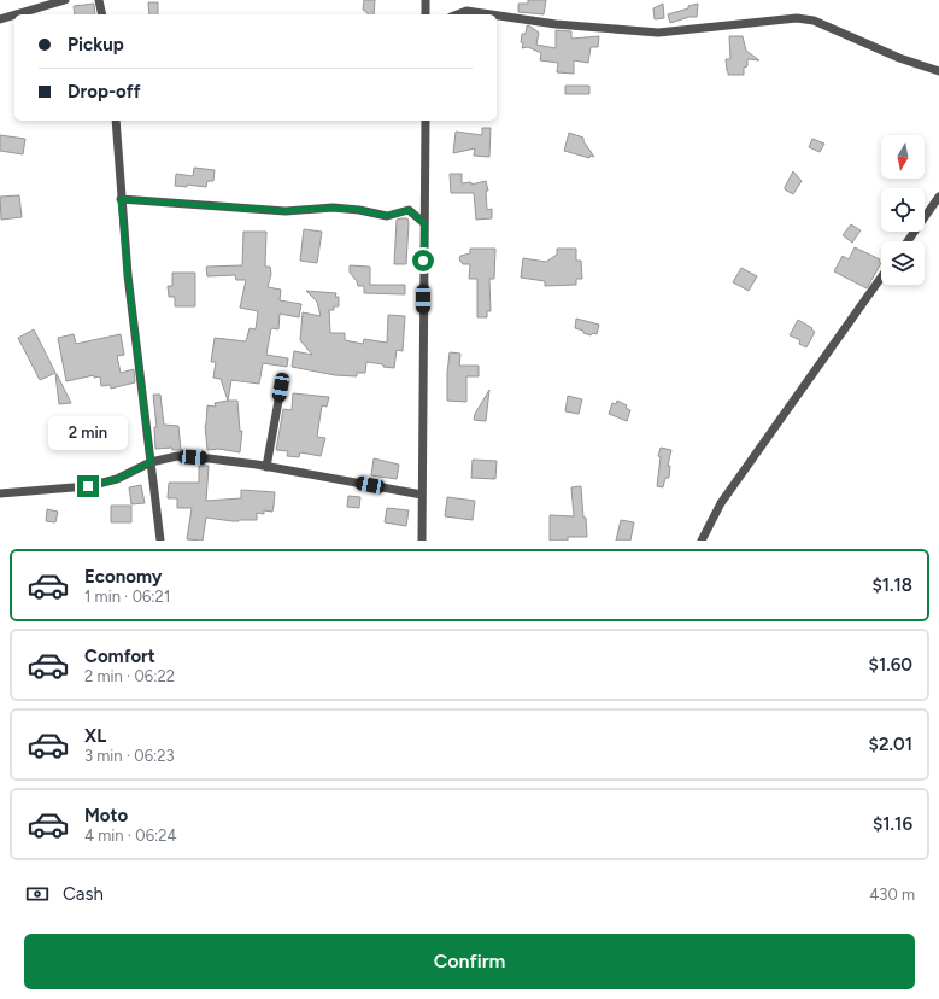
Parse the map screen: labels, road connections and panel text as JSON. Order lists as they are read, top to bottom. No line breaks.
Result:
{"north":"bottom","page":{"banner":["Pickup","Drop-off"],"bubble":"2 min","list":[{"name":"Economy","note":"1 min · 06:21","value":"$1.18"},{"name":"Comfort","note":"2 min · 06:22","value":"$1.60"},{"name":"XL","note":"3 min · 06:23","value":"$2.01"},{"name":"Moto","note":"4 min · 06:24","value":"$1.16"}],"pay":["Cash","430 m"],"buttons":"Confirm"}}
